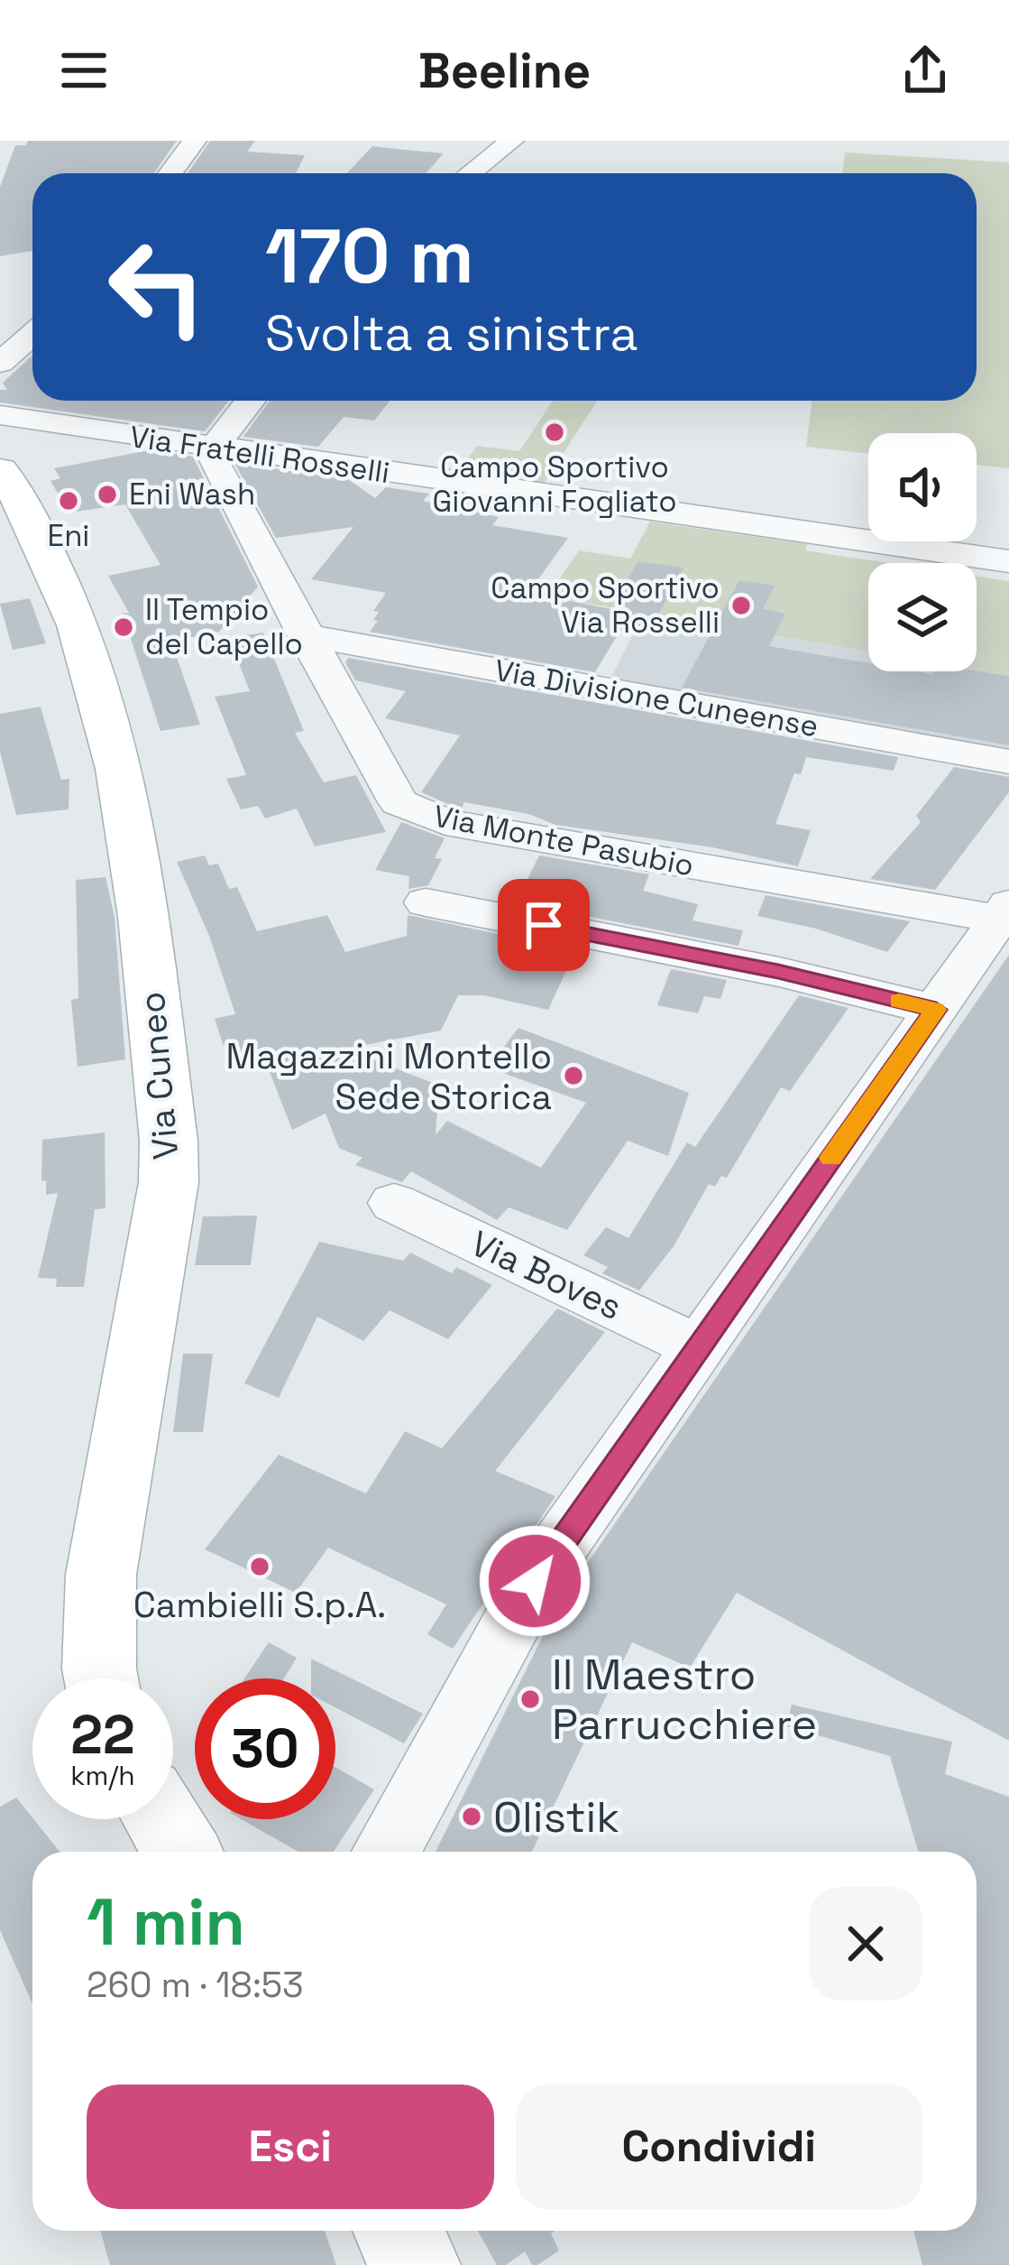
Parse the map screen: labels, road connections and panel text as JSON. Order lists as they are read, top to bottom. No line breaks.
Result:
{"streets":{"main road":["Via Cuneo"],"street":["Via Fratelli Rosselli","Via Divisione Cuneense","Via Monte Pasubio","Via Boves"]},"crossings":[["Via Fratelli Rosselli","Via Monte Pasubio"],["Via Divisione Cuneense","Via Monte Pasubio"]],"places":["Campo Sportivo Giovanni Fogliato","Eni Wash","Eni","Campo Sportivo Via Rosselli","Il Tempio del Capello","Magazzini Montello Sede Storica","Cambielli S.p.A.","Il Maestro Parrucchiere","Olistik"],"page":{"header":"Beeline","turn":["170 m","Svolta a sinistra"],"speed":"22 km/h","limit":"30","heading":["1 min","260 m · 18:53"],"buttons":["Esci","Condividi"]}}
